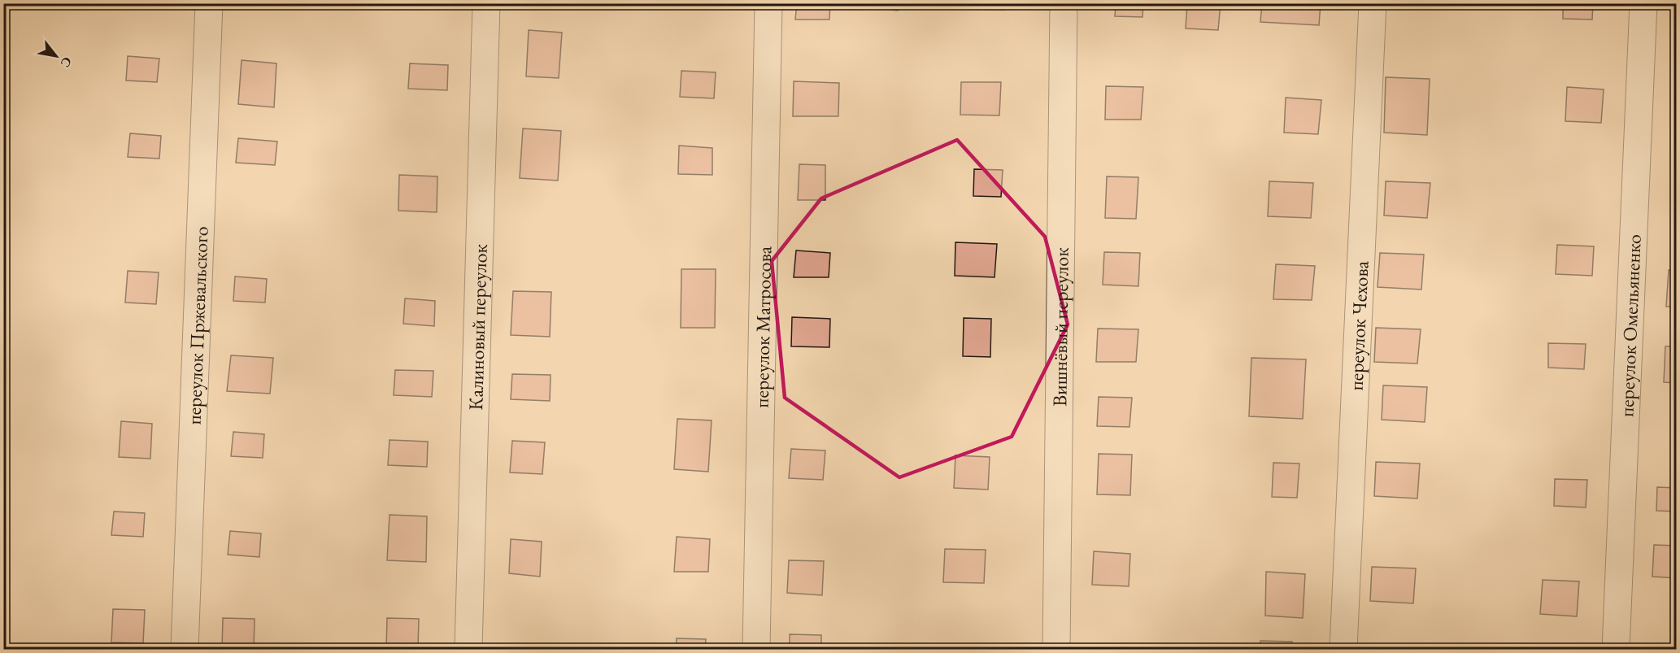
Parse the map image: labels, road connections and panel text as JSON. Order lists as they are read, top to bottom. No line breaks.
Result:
{"streets":{"street":["переулок Пржевальского","Калиновый переулок","переулок Матросова","Вишнёвый переулок","переулок Чехова","переулок Омельяненко"]},"north":"bottom right"}
